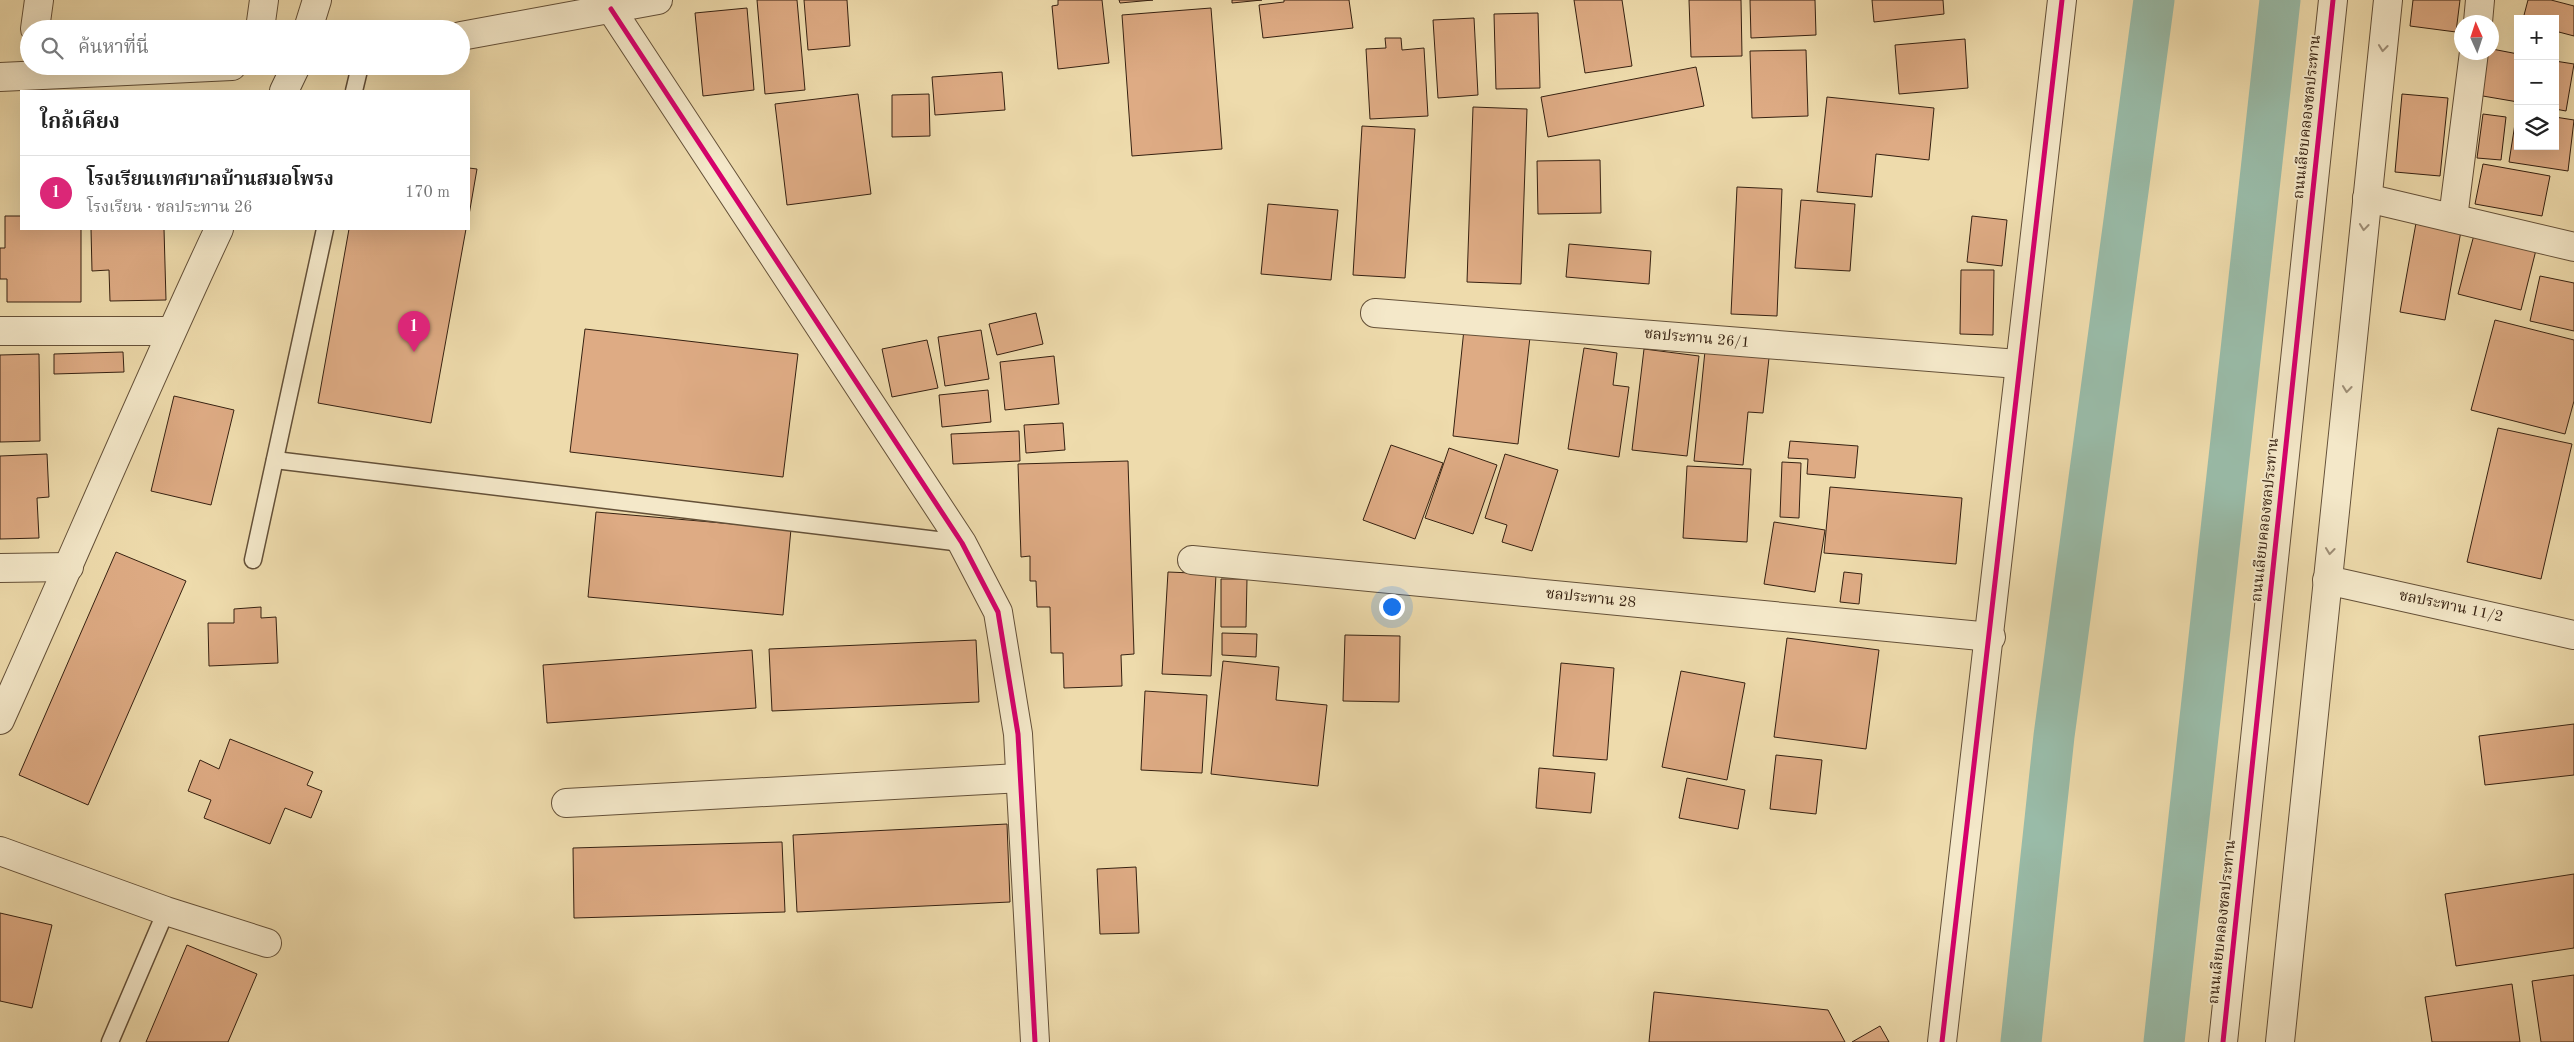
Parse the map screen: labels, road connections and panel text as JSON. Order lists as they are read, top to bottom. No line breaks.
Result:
{"streets":{"street":["ถนนเลียบคลองชลประทาน","ชลประทาน 26/1","ชลประทาน 28","ชลประทาน 11/2"]},"north":"top","page":{"map_buttons":["+","−"],"search":"ค้นหาที่นี่","heading":"ใกล้เคียง","list":[{"mark":"1","name":"โรงเรียนเทศบาลบ้านสมอโพรง","note":"โรงเรียน · ชลประทาน 26","value":"170 m"}],"pins":"1"}}
